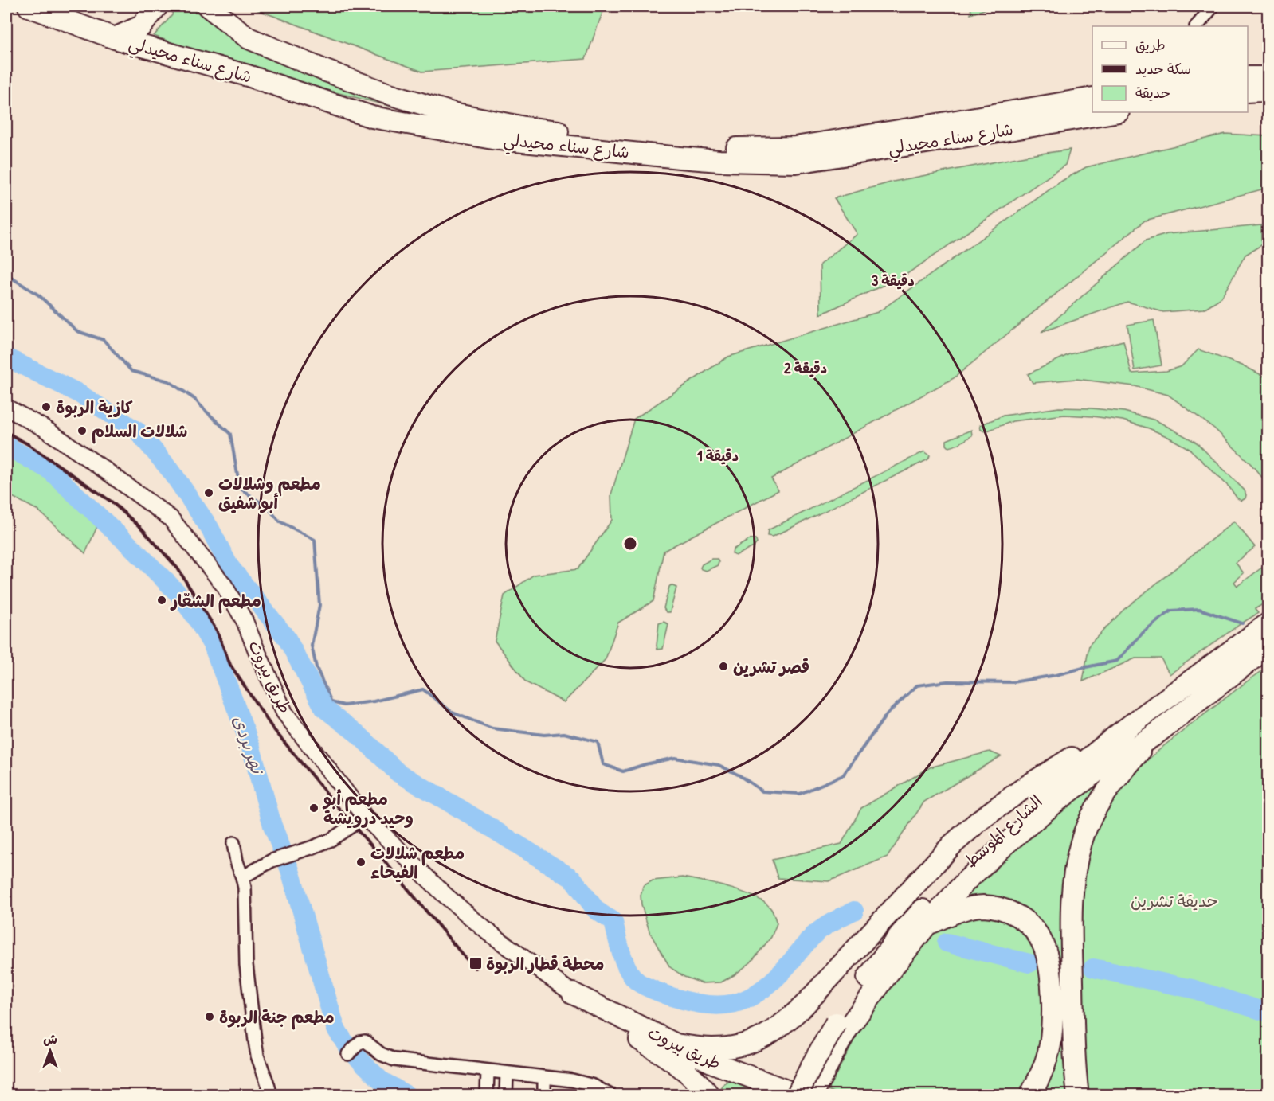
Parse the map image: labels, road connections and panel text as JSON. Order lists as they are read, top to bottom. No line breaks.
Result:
{"streets":{"main road":["شارع سناء محيدلي","طريق بيروت","الشارع الموسط"]},"crossings":[["طريق بيروت","الشارع الموسط"]],"water":["نهر بردى"],"parks":["حديقة تشرين"],"places":{"other":["كازية الربوة","شلالات السلام","مطعم وشلالات أبو شفيق","مطعم الشعّار","قصر تشرين","مطعم أبو وحيد درويشة","مطعم شلالات الفيحاء","مطعم جنة الربوة"],"transit":["محطة قطار الربوة"]},"legend":["طريق","سكة حديد","حديقة"],"north":"top","rings":["3 دقيقة","2 دقيقة","1 دقيقة"]}
